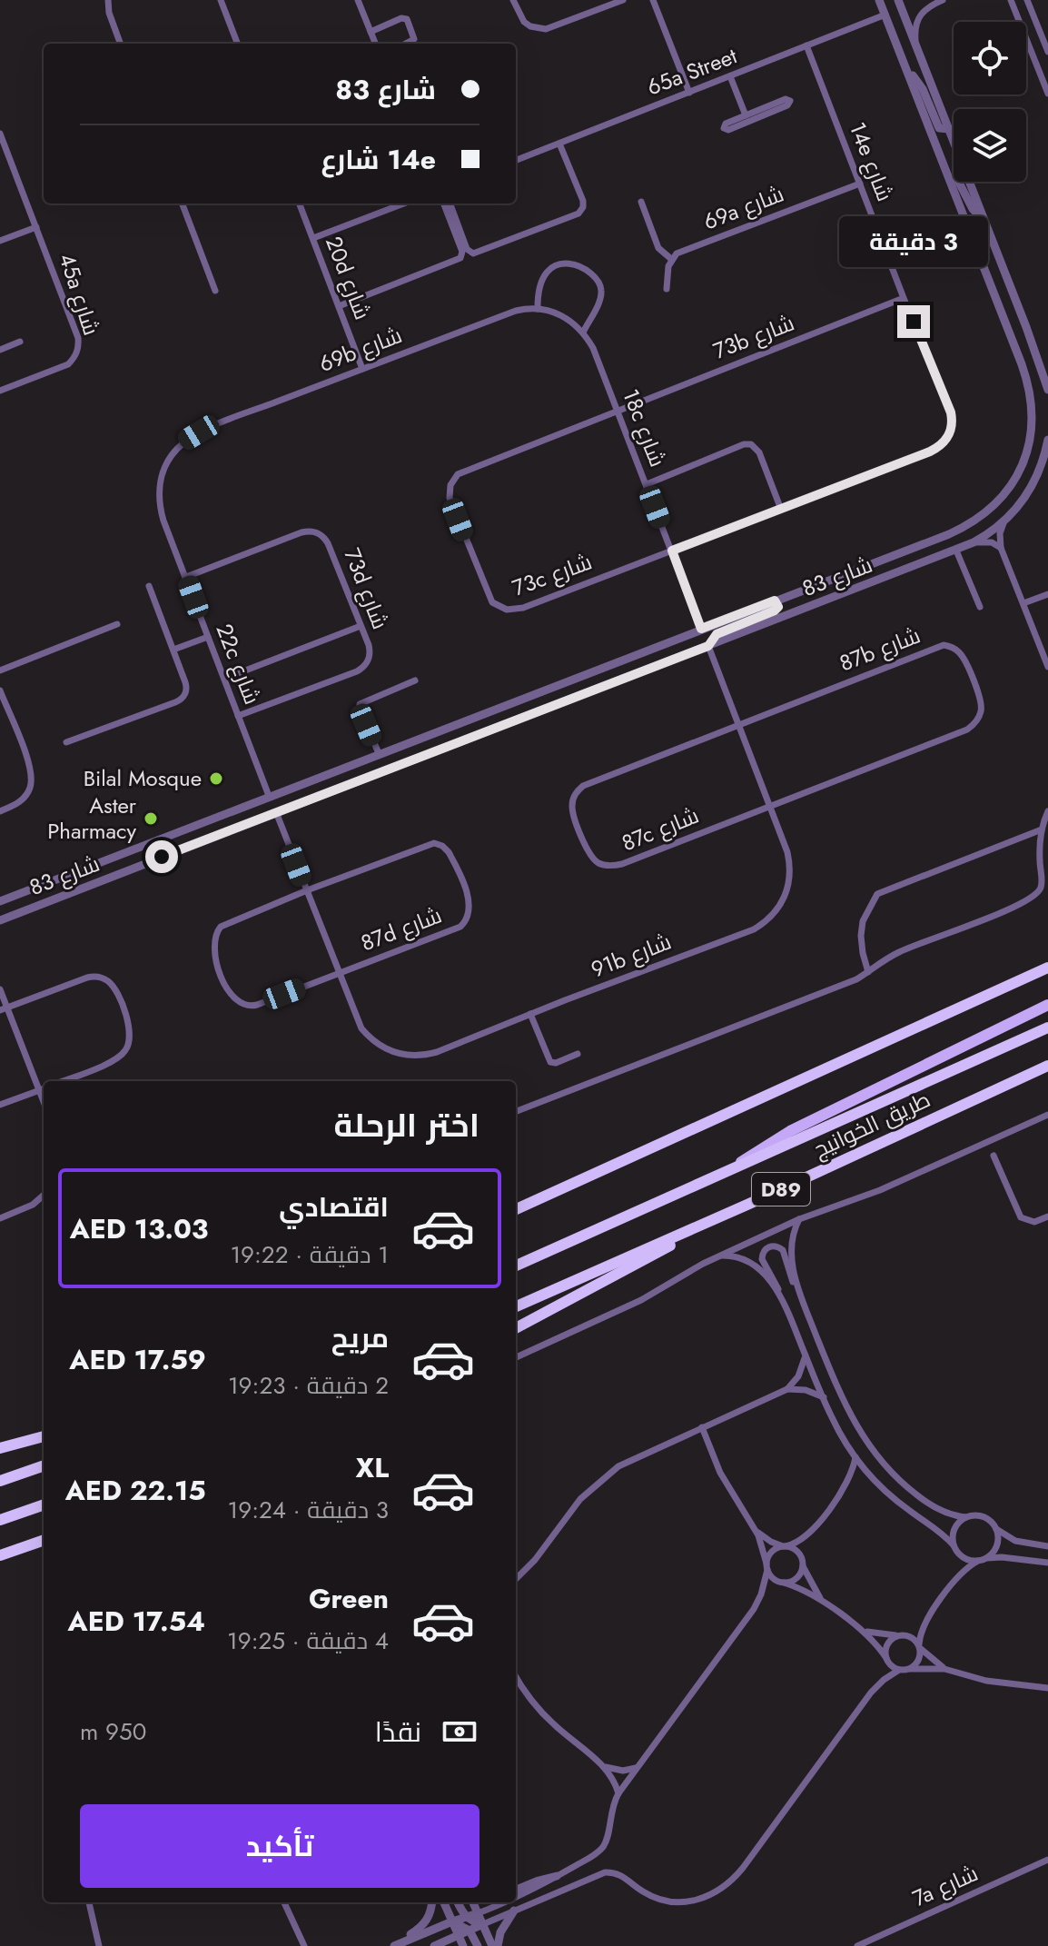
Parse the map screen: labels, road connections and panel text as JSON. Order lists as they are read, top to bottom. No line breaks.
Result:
{"streets":{"highway":["طريق الخوانيج","D89"],"street":["65a Street","14e شارع","69a شارع","20d شارع","45a شارع","73b شارع","69b شارع","18c شارع","73c شارع","شارع 83","73d شارع","87b شارع","22c شارع","87c شارع","87d شارع","91b شارع","7a شارع"]},"crossings":[["65a Street","14e شارع"],["14e شارع","69a شارع"],["14e شارع","73b شارع"],["20d شارع","69b شارع"],["73b شارع","18c شارع"],["73b شارع","73c شارع"],["69b شارع","18c شارع"],["69b شارع","22c شارع"],["18c شارع","73c شارع"],["18c شارع","شارع 83"],["شارع 83","22c شارع"],["73d شارع","22c شارع"],["87b شارع","87c شارع"],["87b شارع","91b شارع"],["87c شارع","91b شارع"],["87d شارع","91b شارع"]],"places":["Bilal Mosque","Aster Pharmacy"],"page":{"banner":["شارع 83","14e شارع"],"bubble":"3 دقيقة","heading":"اختر الرحلة","list":[{"name":"اقتصادي","note":"1 دقيقة · 19:22","value":"AED 13.03"},{"name":"مريح","note":"2 دقيقة · 19:23","value":"AED 17.59"},{"name":"XL","note":"3 دقيقة · 19:24","value":"AED 22.15"},{"name":"Green","note":"4 دقيقة · 19:25","value":"AED 17.54"}],"pay":["نقدًا","950 m"],"buttons":"تأكيد"}}
